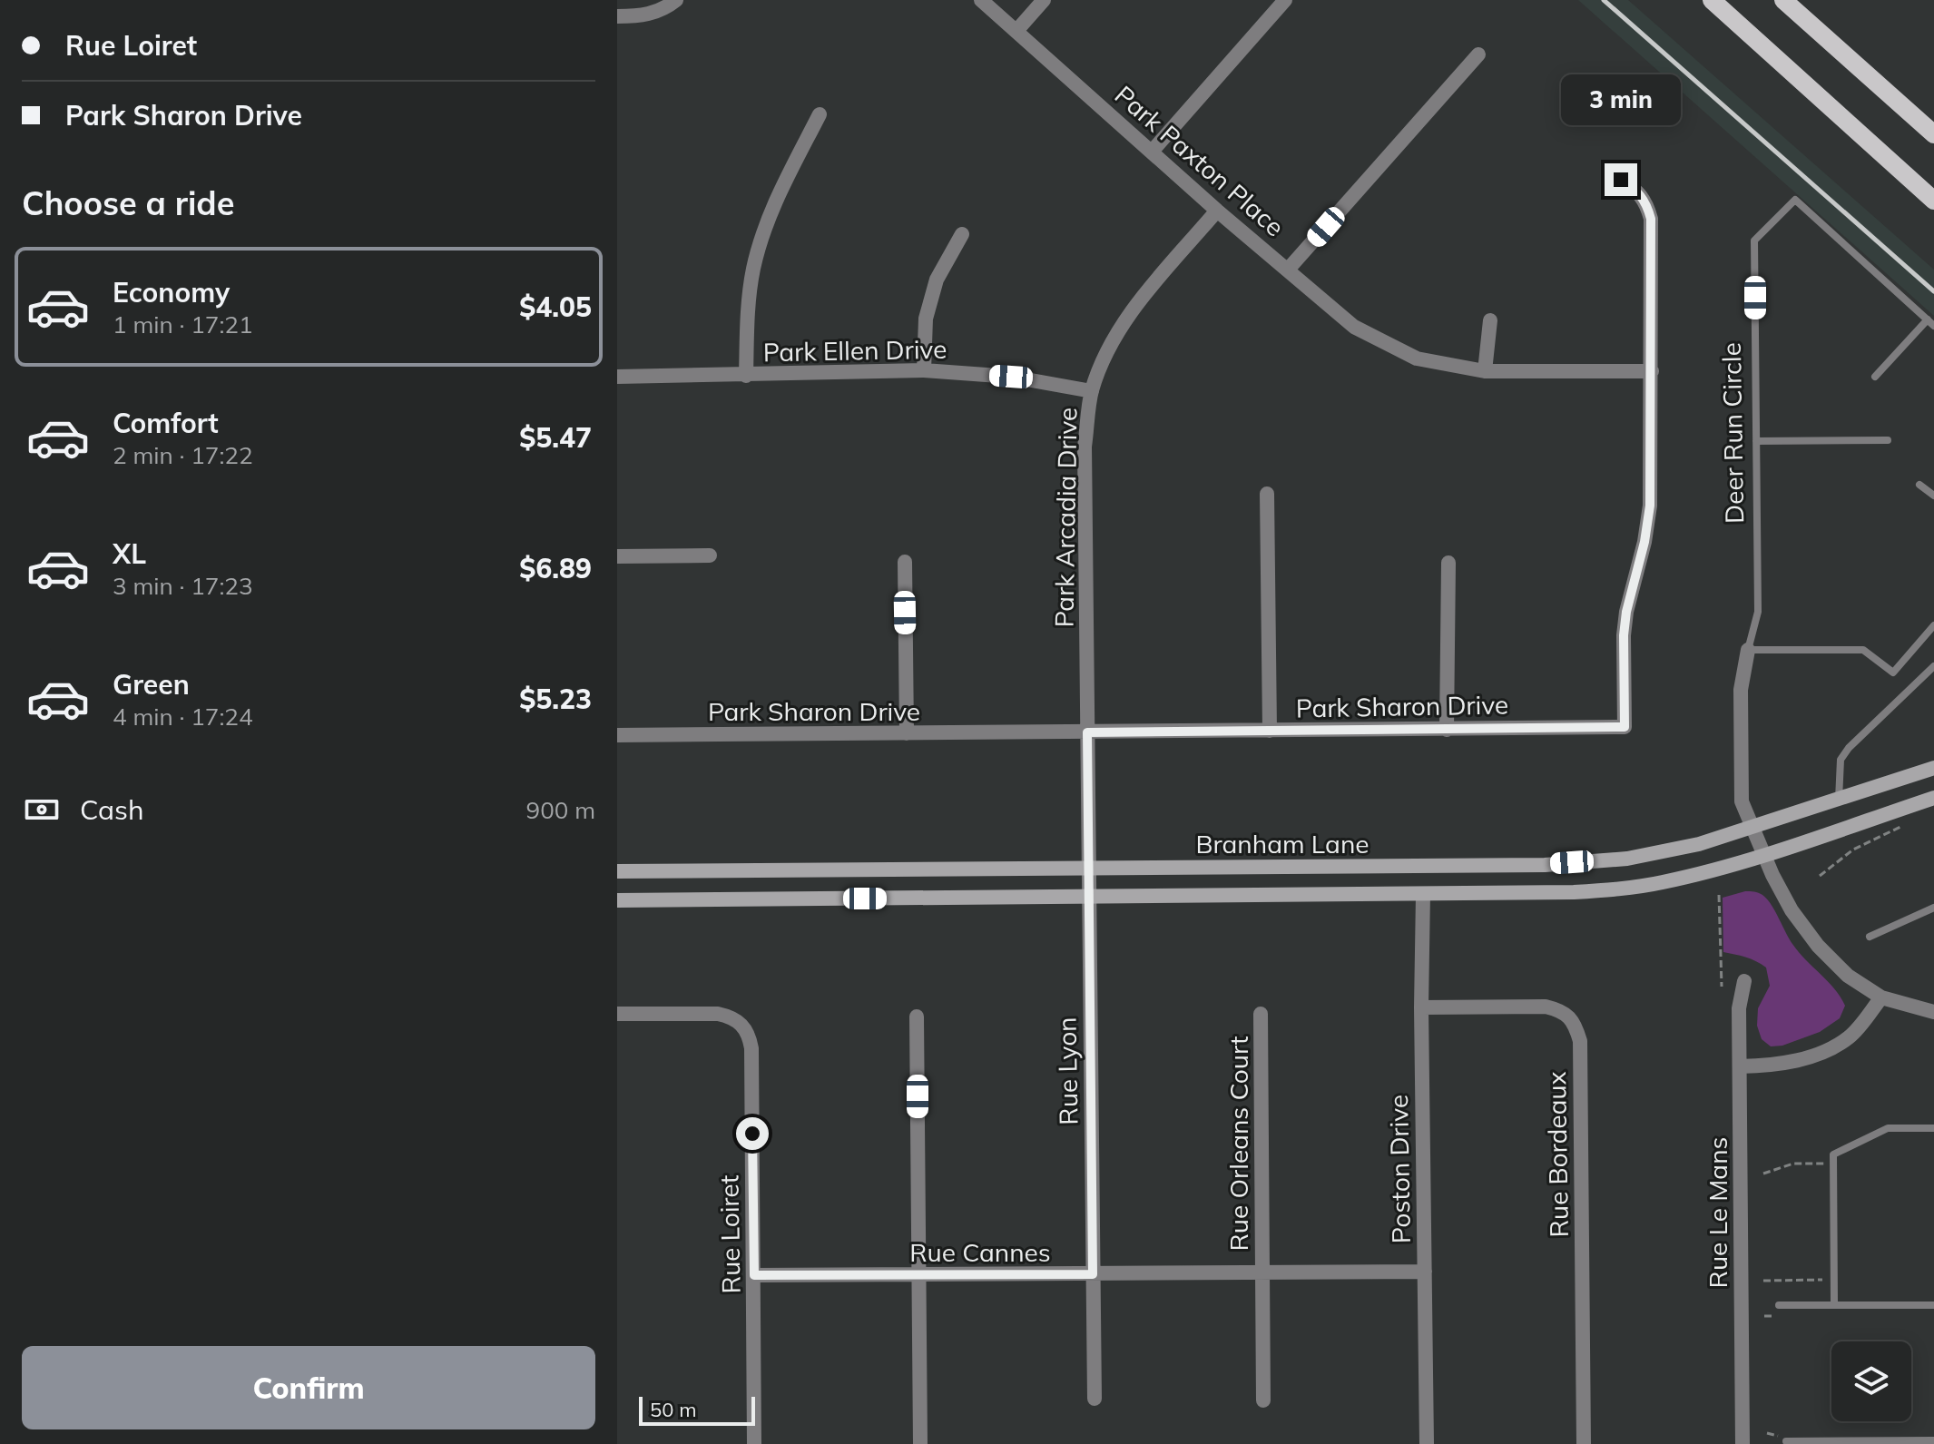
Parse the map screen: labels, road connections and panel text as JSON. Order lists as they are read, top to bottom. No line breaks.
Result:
{"streets":{"main road":["Branham Lane"],"street":["Park Paxton Place","Park Ellen Drive","Deer Run Circle","Park Arcadia Drive","Park Sharon Drive","Rue Lyon","Rue Orleans Court","Rue Bordeaux","Poston Drive","Rue Le Mans","Rue Loiret","Rue Cannes"]},"crossings":[["Park Paxton Place","Park Arcadia Drive"],["Park Paxton Place","Park Sharon Drive"],["Park Ellen Drive","Park Arcadia Drive"],["Deer Run Circle","Branham Lane"],["Park Arcadia Drive","Park Sharon Drive"],["Park Arcadia Drive","Branham Lane"],["Park Arcadia Drive","Rue Lyon"],["Branham Lane","Rue Lyon"],["Branham Lane","Poston Drive"],["Rue Lyon","Rue Cannes"],["Rue Orleans Court","Rue Cannes"],["Rue Bordeaux","Poston Drive"],["Poston Drive","Rue Cannes"],["Rue Loiret","Rue Cannes"]],"scale_bar":"50 m","page":{"banner":["Rue Loiret","Park Sharon Drive"],"bubble":"3 min","heading":"Choose a ride","list":[{"name":"Economy","note":"1 min · 17:21","value":"$4.05"},{"name":"Comfort","note":"2 min · 17:22","value":"$5.47"},{"name":"XL","note":"3 min · 17:23","value":"$6.89"},{"name":"Green","note":"4 min · 17:24","value":"$5.23"}],"pay":["Cash","900 m"],"buttons":"Confirm","scale":"50 m"}}
